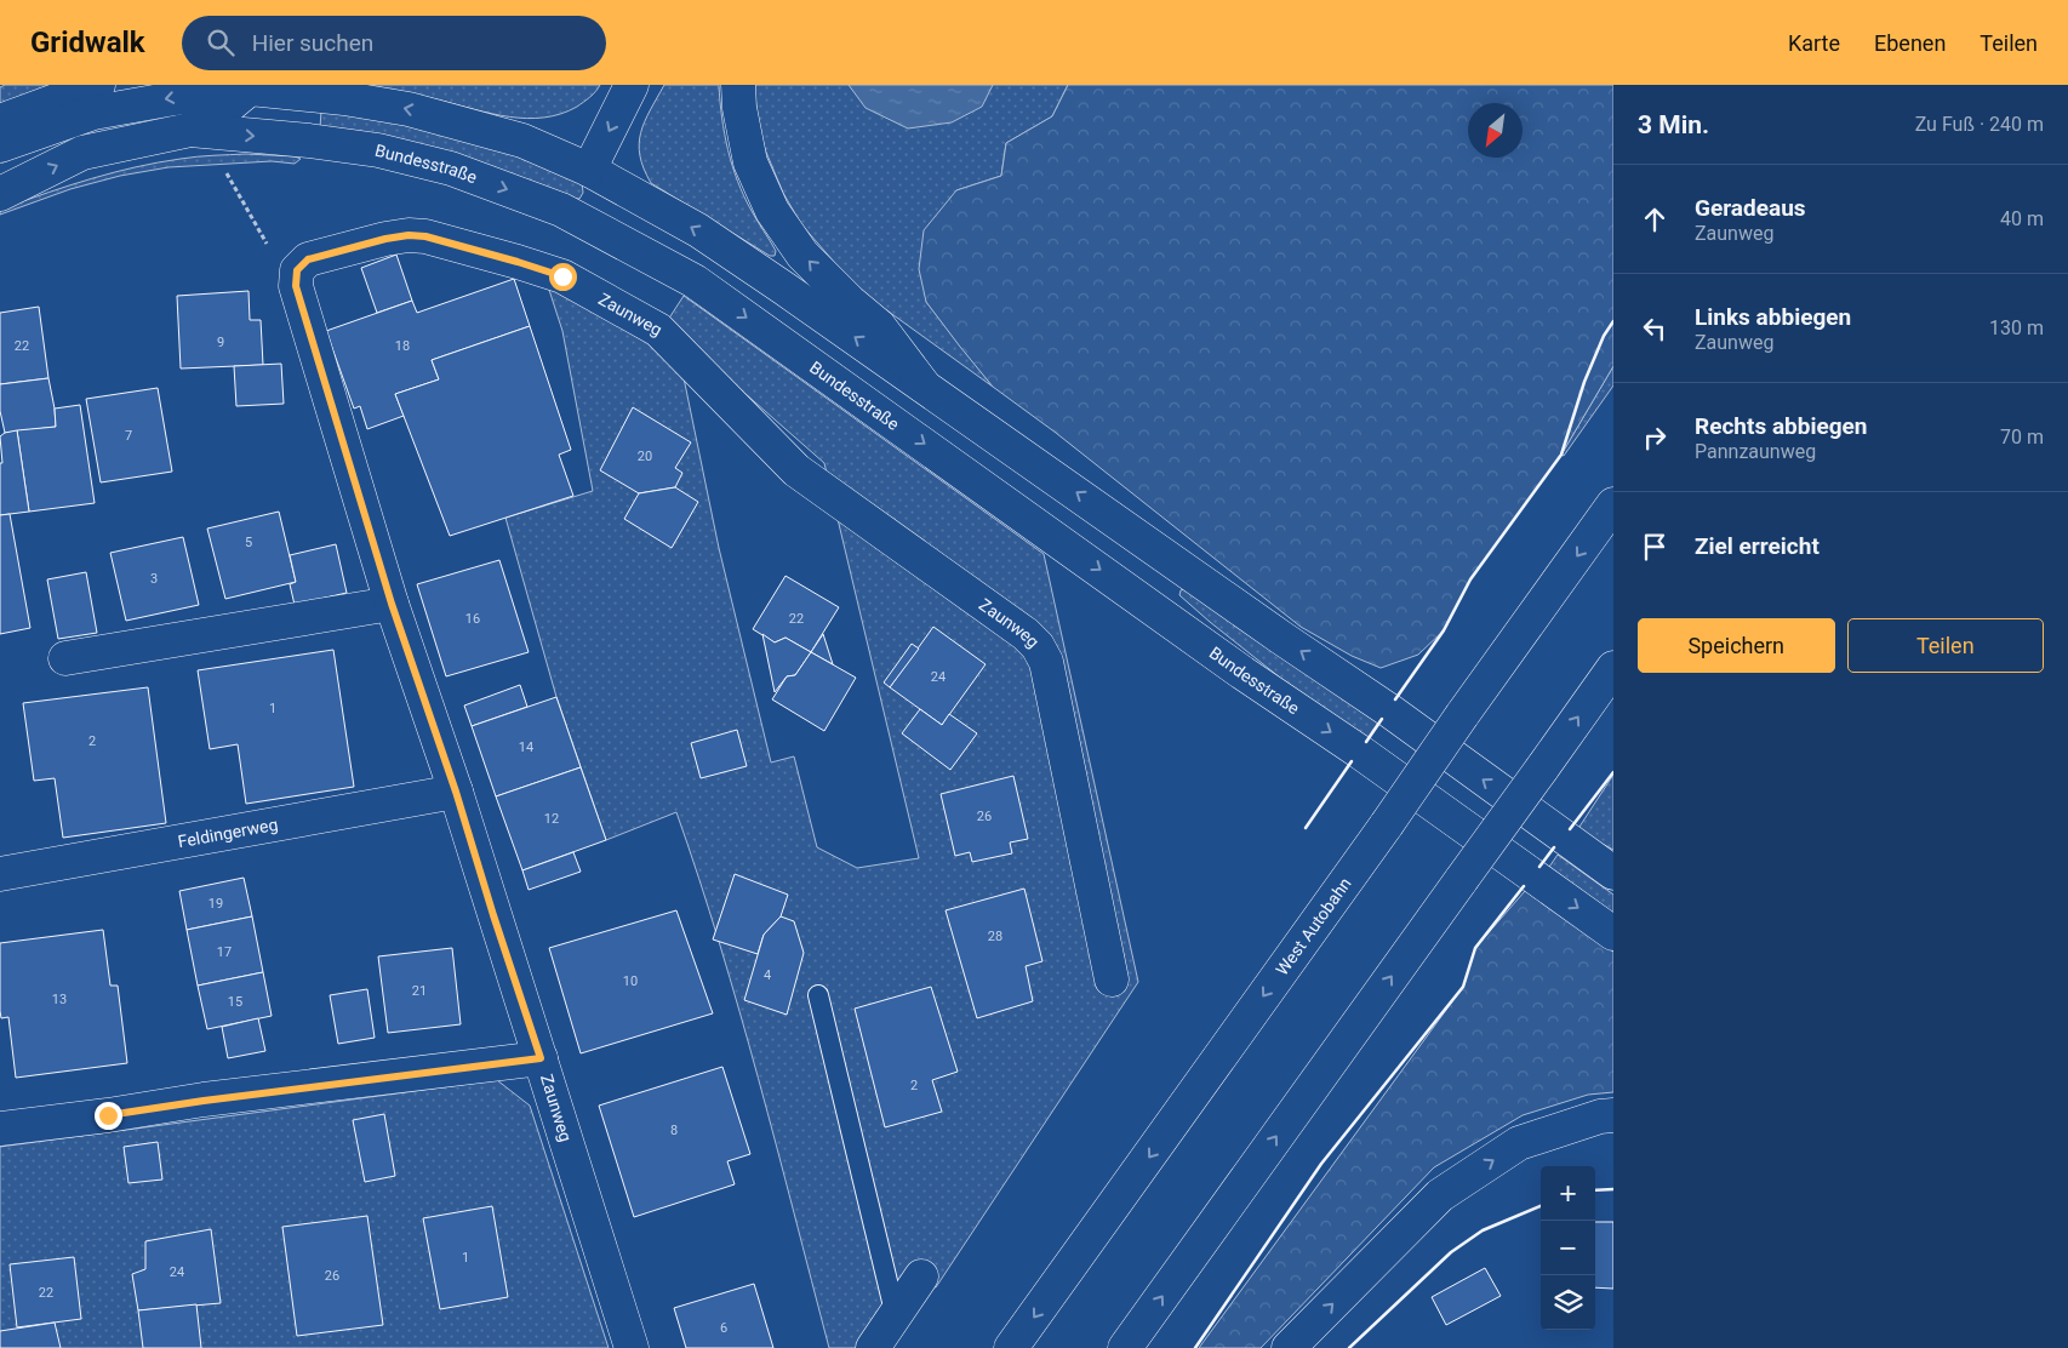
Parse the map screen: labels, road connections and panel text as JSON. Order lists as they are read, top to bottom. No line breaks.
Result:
{"streets":{"main road":["Bundesstraße","Zaunweg","Feldingerweg","West Autobahn"]},"crossings":[["Zaunweg","Feldingerweg"]],"house_numbers":["9","22","18","7","20","5","3","16","22","24","1","2","14","26","12","19","28","17","4","10","21","13","15","2","8","1","24","26","22","6"],"north":"bottom left","page":{"header":"Gridwalk","search":"Hier suchen","nav":["Karte","Ebenen","Teilen"],"heading":["3 Min.","Zu Fuß · 240 m"],"list":[["Geradeaus","Zaunweg","40 m"],["Links abbiegen","Zaunweg","130 m"],["Rechts abbiegen","Pannzaunweg","70 m"],"Ziel erreicht"],"buttons":["Speichern","Teilen"],"map_buttons":["+","−"]}}
